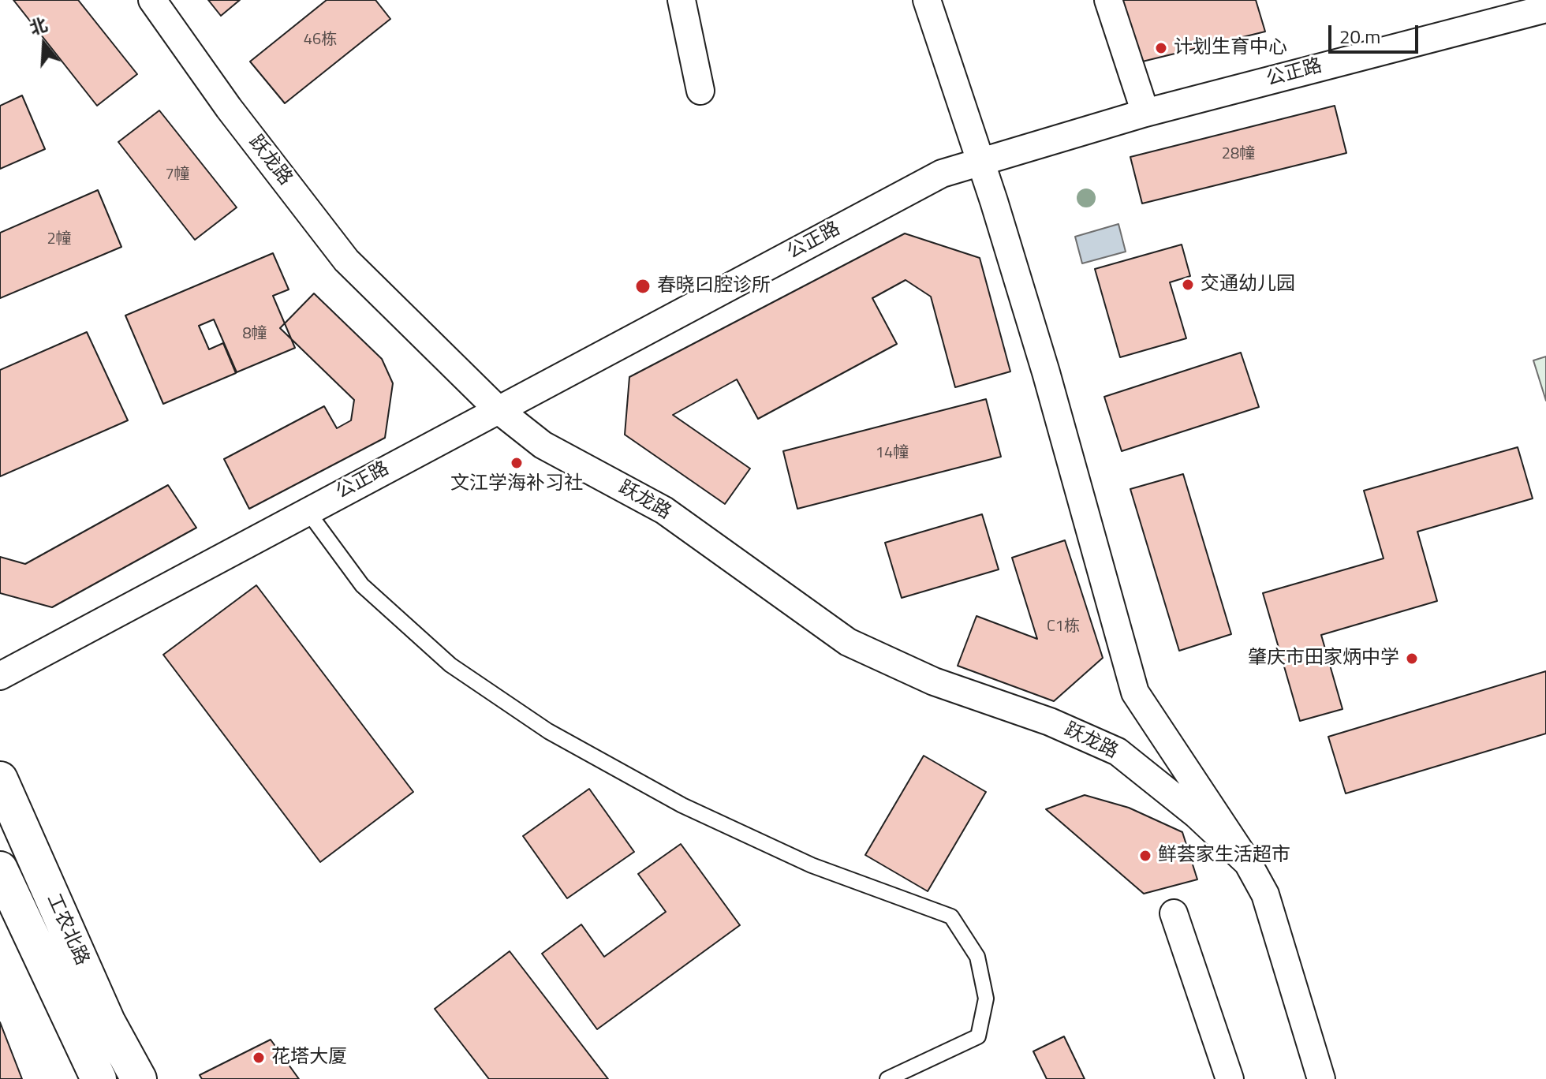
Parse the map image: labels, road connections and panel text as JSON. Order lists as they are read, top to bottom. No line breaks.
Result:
{"streets":{"street":["公正路","跃龙路","工农北路"]},"crossings":[["公正路","跃龙路"]],"places":["计划生育中心","交通幼儿园","春晓口腔诊所","文江学海补习社","肇庆市田家炳中学","鲜荟家生活超市","花塔大厦"],"house_numbers":["46栋","28幢","7幢","2幢","8幢","14幢","C1栋"],"scale_bar":"20 m","north":"top"}
